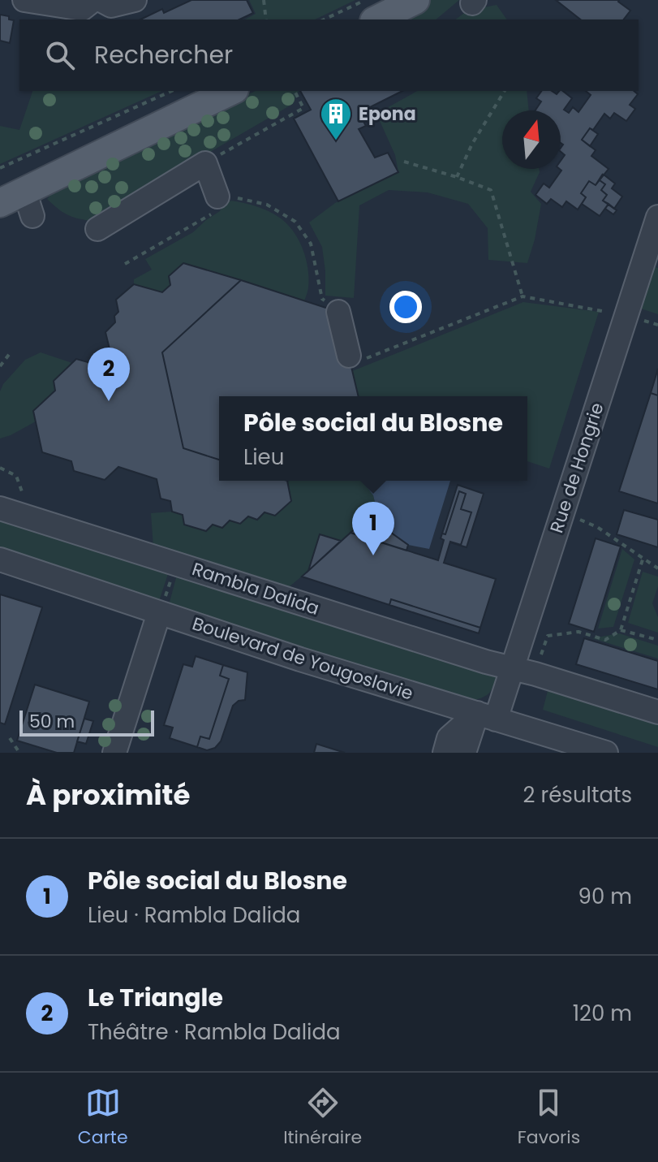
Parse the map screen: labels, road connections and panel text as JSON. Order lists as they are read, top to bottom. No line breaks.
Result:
{"streets":{"street":["Rue de Hongrie","Rambla Dalida","Boulevard de Yougoslavie"]},"crossings":[["Rue de Hongrie","Rambla Dalida"],["Rue de Hongrie","Boulevard de Yougoslavie"]],"places":{"building":["Epona"]},"scale_bar":"50 m","north":"top","page":{"search":"Rechercher","pins":["2","1"],"popup":["Pôle social du Blosne","Lieu"],"scale":"50 m","heading":["À proximité","2 résultats"],"list":[{"mark":"1","name":"Pôle social du Blosne","note":"Lieu · Rambla Dalida","value":"90 m"},{"mark":"2","name":"Le Triangle","note":"Théâtre · Rambla Dalida","value":"120 m"}],"nav":["Carte","Itinéraire","Favoris"]}}
